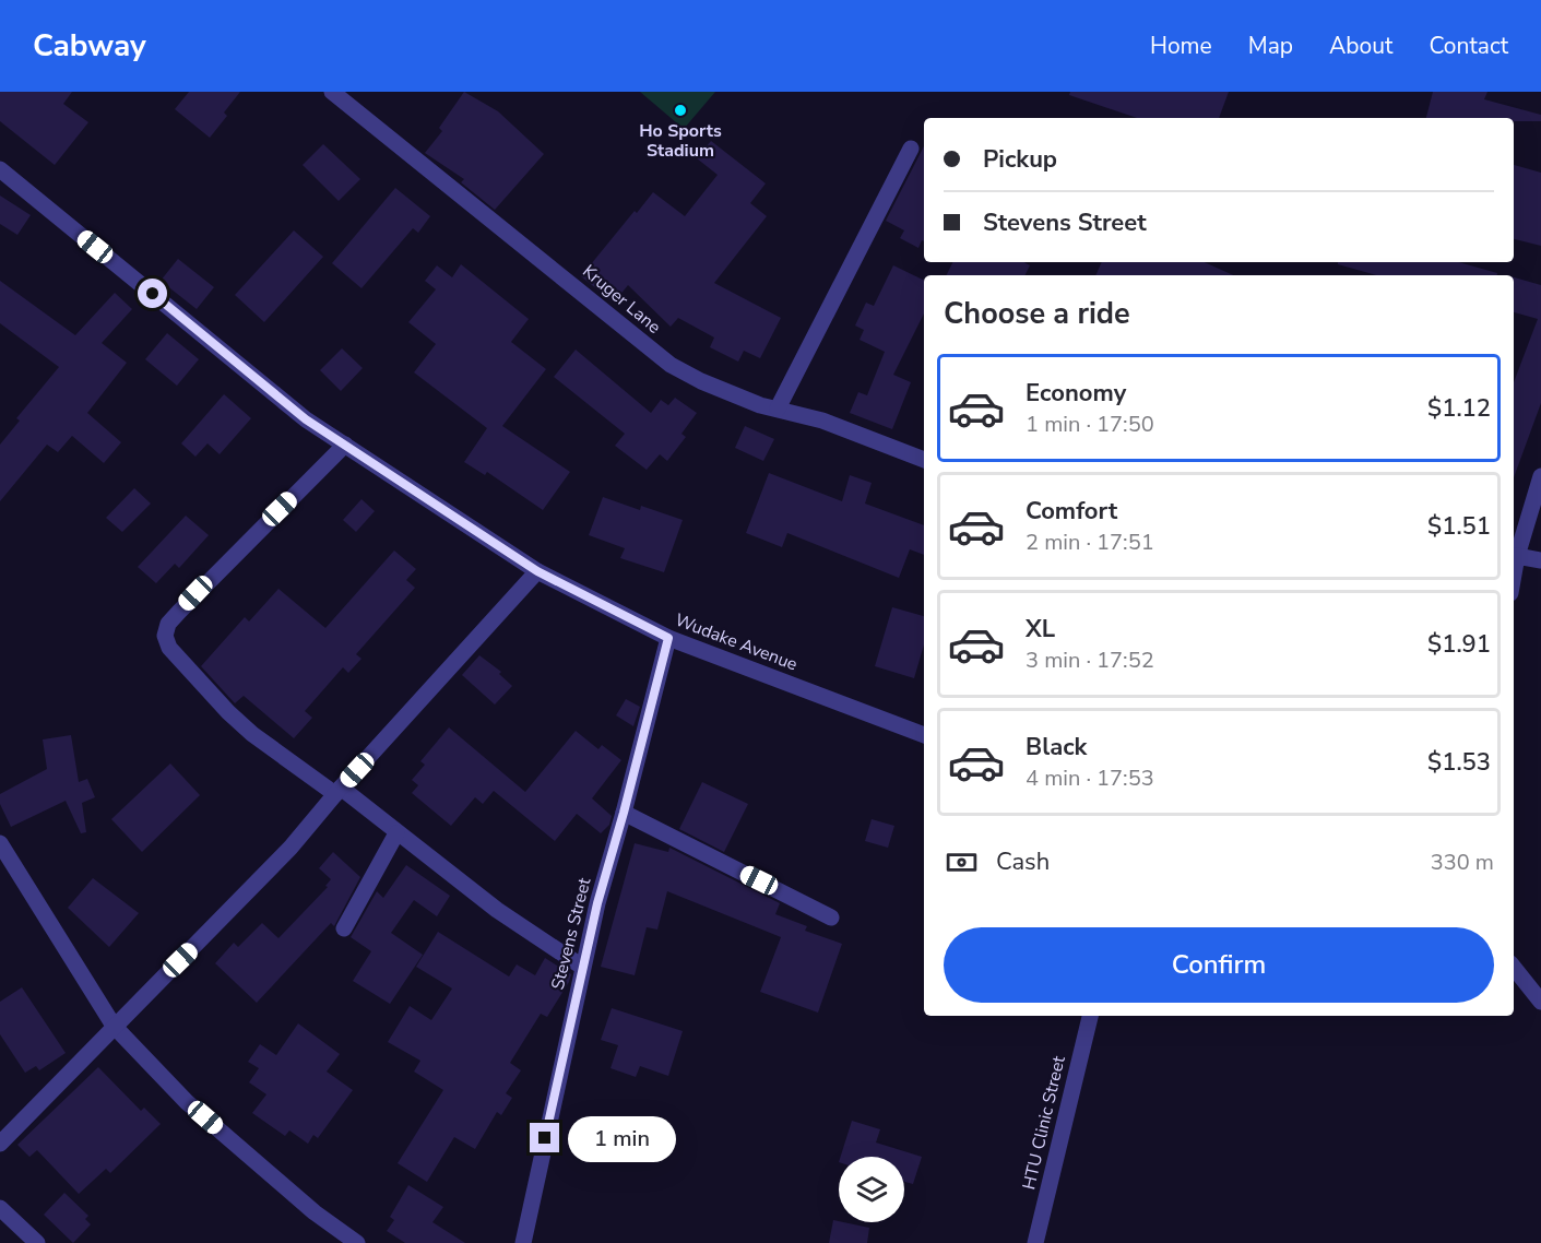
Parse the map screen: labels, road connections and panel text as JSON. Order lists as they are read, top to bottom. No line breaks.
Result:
{"streets":{"street":["Kruger Lane","Wudake Avenue","Stevens Street","HTU Clinic Street"]},"crossings":[["Wudake Avenue","Stevens Street"]],"places":["Ho Sports Stadium"],"page":{"header":"Cabway","nav":["Home","Map","About","Contact"],"banner":["Pickup","Stevens Street"],"heading":"Choose a ride","list":[{"name":"Economy","note":"1 min · 17:50","value":"$1.12"},{"name":"Comfort","note":"2 min · 17:51","value":"$1.51"},{"name":"XL","note":"3 min · 17:52","value":"$1.91"},{"name":"Black","note":"4 min · 17:53","value":"$1.53"}],"pay":["Cash","330 m"],"buttons":"Confirm","bubble":"1 min"}}
